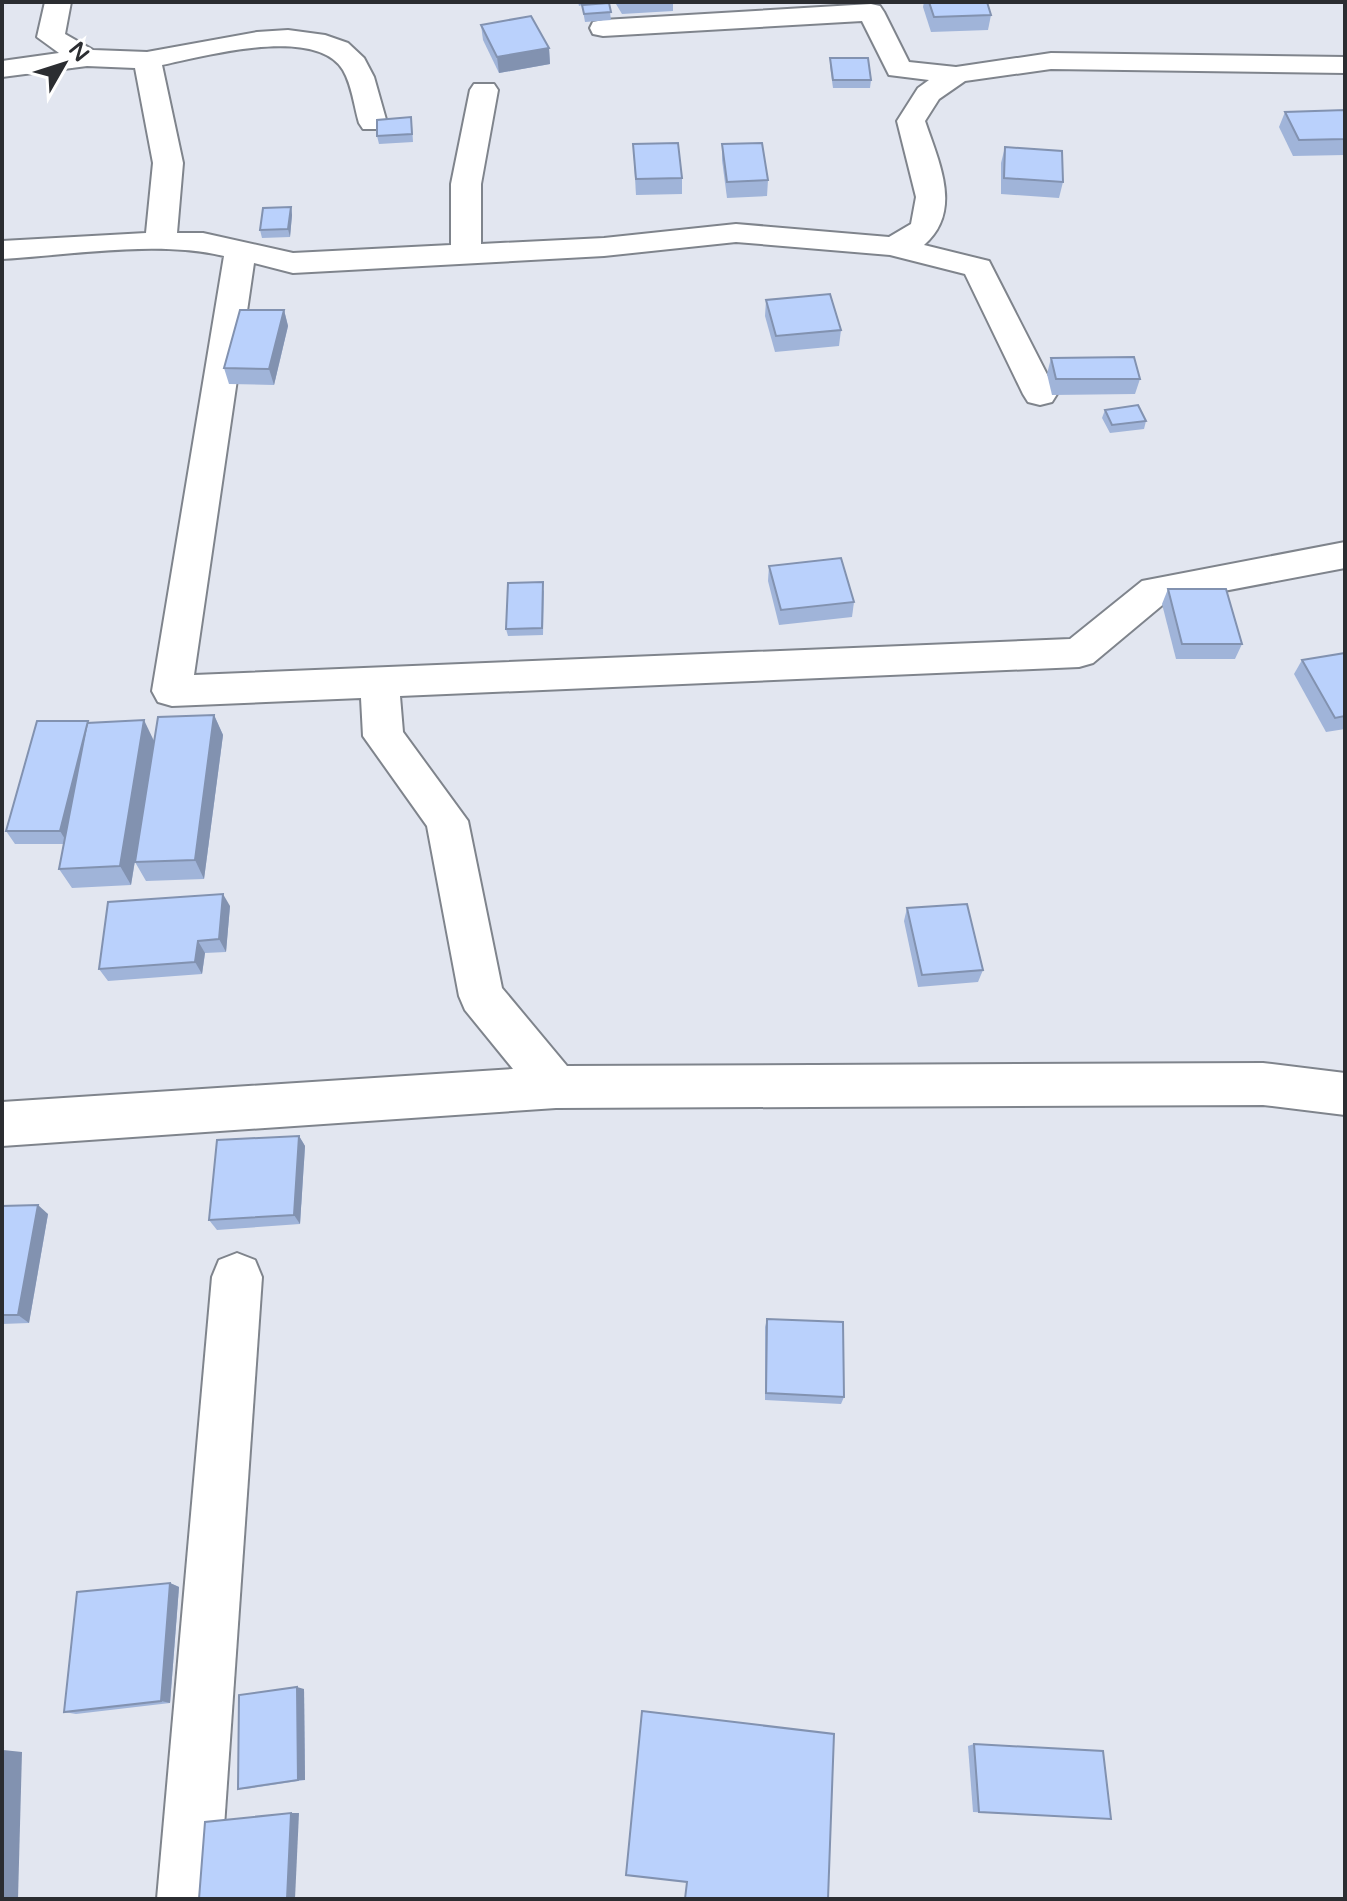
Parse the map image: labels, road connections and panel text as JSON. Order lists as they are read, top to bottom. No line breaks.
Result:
{"north":"top right"}
